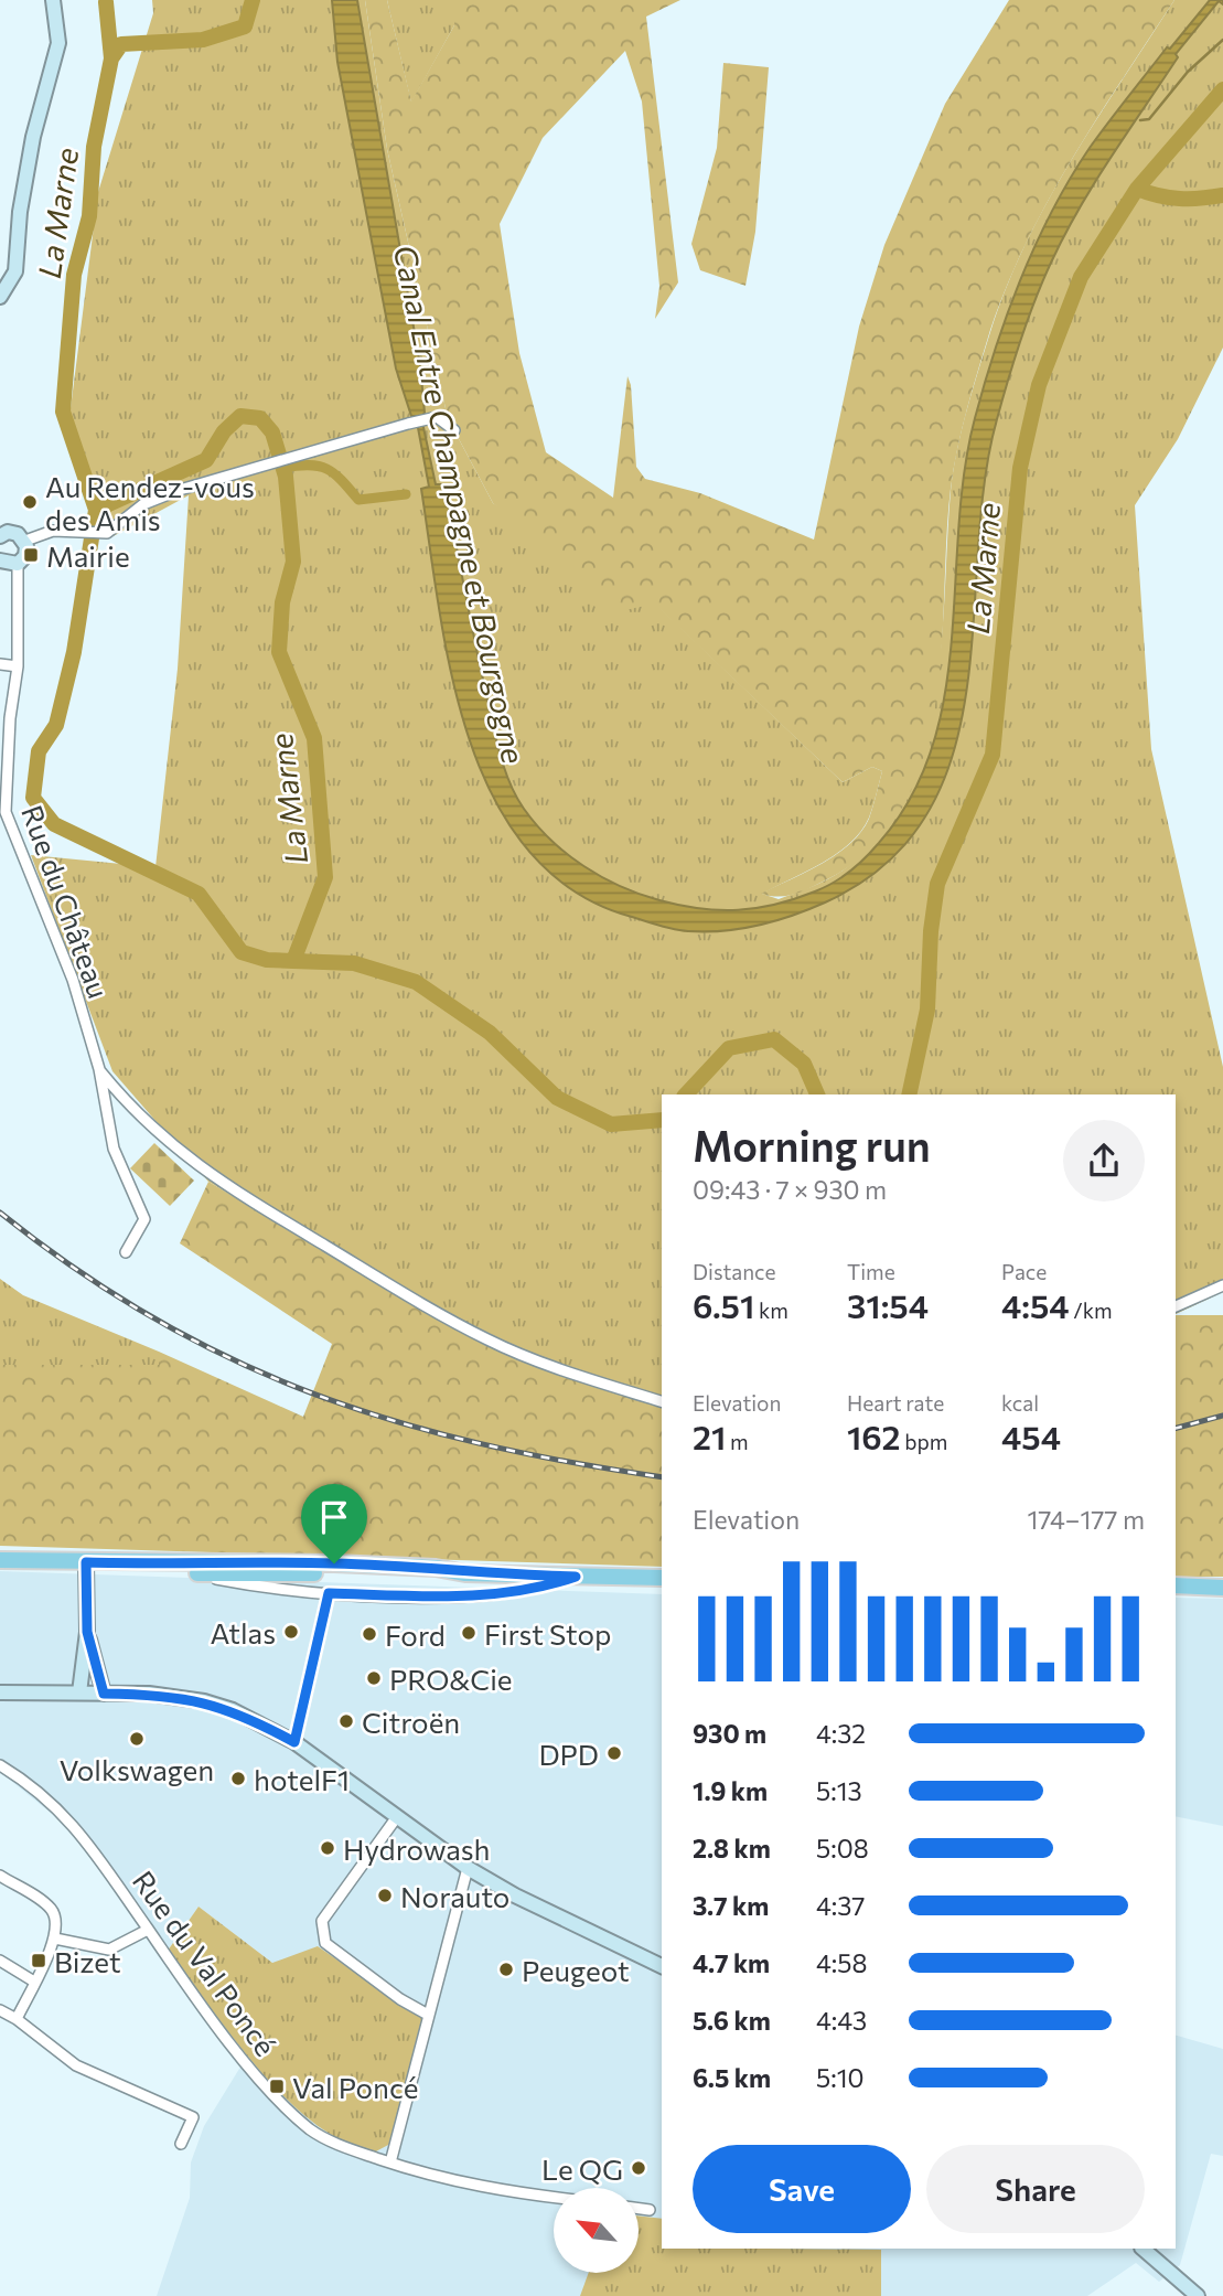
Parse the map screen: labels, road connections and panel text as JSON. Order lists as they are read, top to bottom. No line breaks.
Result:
{"streets":{"street":["Rue du Château","Rue du Val Poncé"]},"water":["La Marne","Canal Entre Champagne et Bourgogne"],"places":{"other":["Au Rendez-vous des Amis","Atlas","First Stop","Ford","PRO&Cie","Citroën","Volkswagen","DPD","hotelF1","Hydrowash","Norauto","Peugeot","Le QG"],"transit":["Mairie","Bizet","Val Poncé"]},"north":"top left","page":{"heading":["Morning run","09:43 · 7 × 930 m"],"stats":[["Distance","6.51 km"],["Time","31:54"],["Pace","4:54 /km"],["Elevation","21 m"],["Heart rate","162 bpm"],["kcal","454"]],"chart":["Elevation","174–177 m"],"list":[{"name":"930 m","note":"4:32"},{"name":"1.9 km","note":"5:13"},{"name":"2.8 km","note":"5:08"},{"name":"3.7 km","note":"4:37"},{"name":"4.7 km","note":"4:58"},{"name":"5.6 km","note":"4:43"},{"name":"6.5 km","note":"5:10"}],"buttons":["Save","Share"]}}
